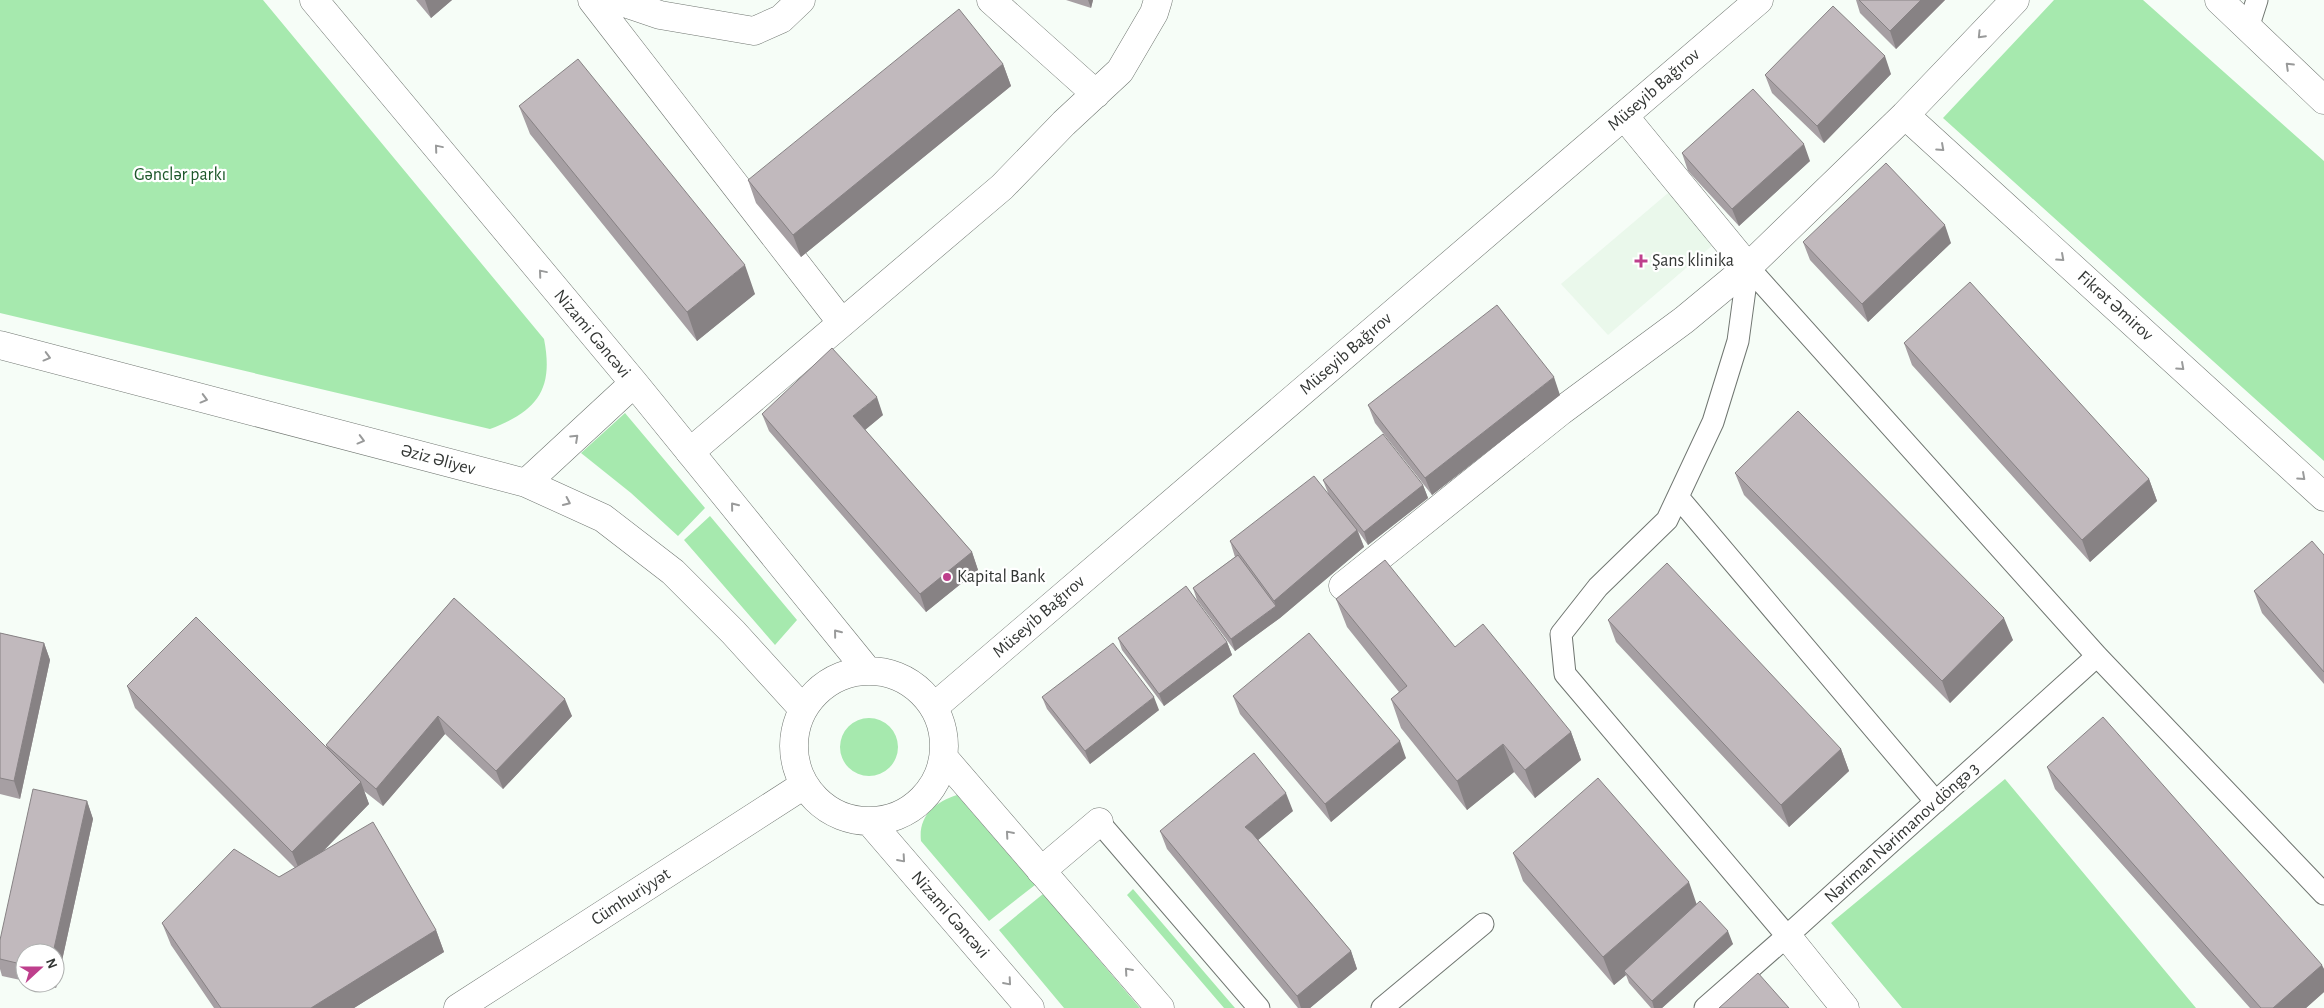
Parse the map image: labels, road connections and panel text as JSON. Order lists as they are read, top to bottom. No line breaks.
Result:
{"streets":{"street":["Müseyib Bağırov","Fikrət Əmirov","Nizami Gəncəvi","Əziz Əliyev","Cümhuriyyət"],"lane":["Nəriman Nərimanov döngə 3"]},"crossings":[["Müseyib Bağırov","Nizami Gəncəvi"],["Müseyib Bağırov","Əziz Əliyev"],["Müseyib Bağırov","Cümhuriyyət"],["Nizami Gəncəvi","Əziz Əliyev"],["Nizami Gəncəvi","Cümhuriyyət"],["Əziz Əliyev","Cümhuriyyət"]],"one_way":["Fikrət Əmirov","Əziz Əliyev"],"parks":["Gənclər parkı"],"places":{"health":["Şans klinika"],"other":["Kapital Bank"]},"north":"right"}
